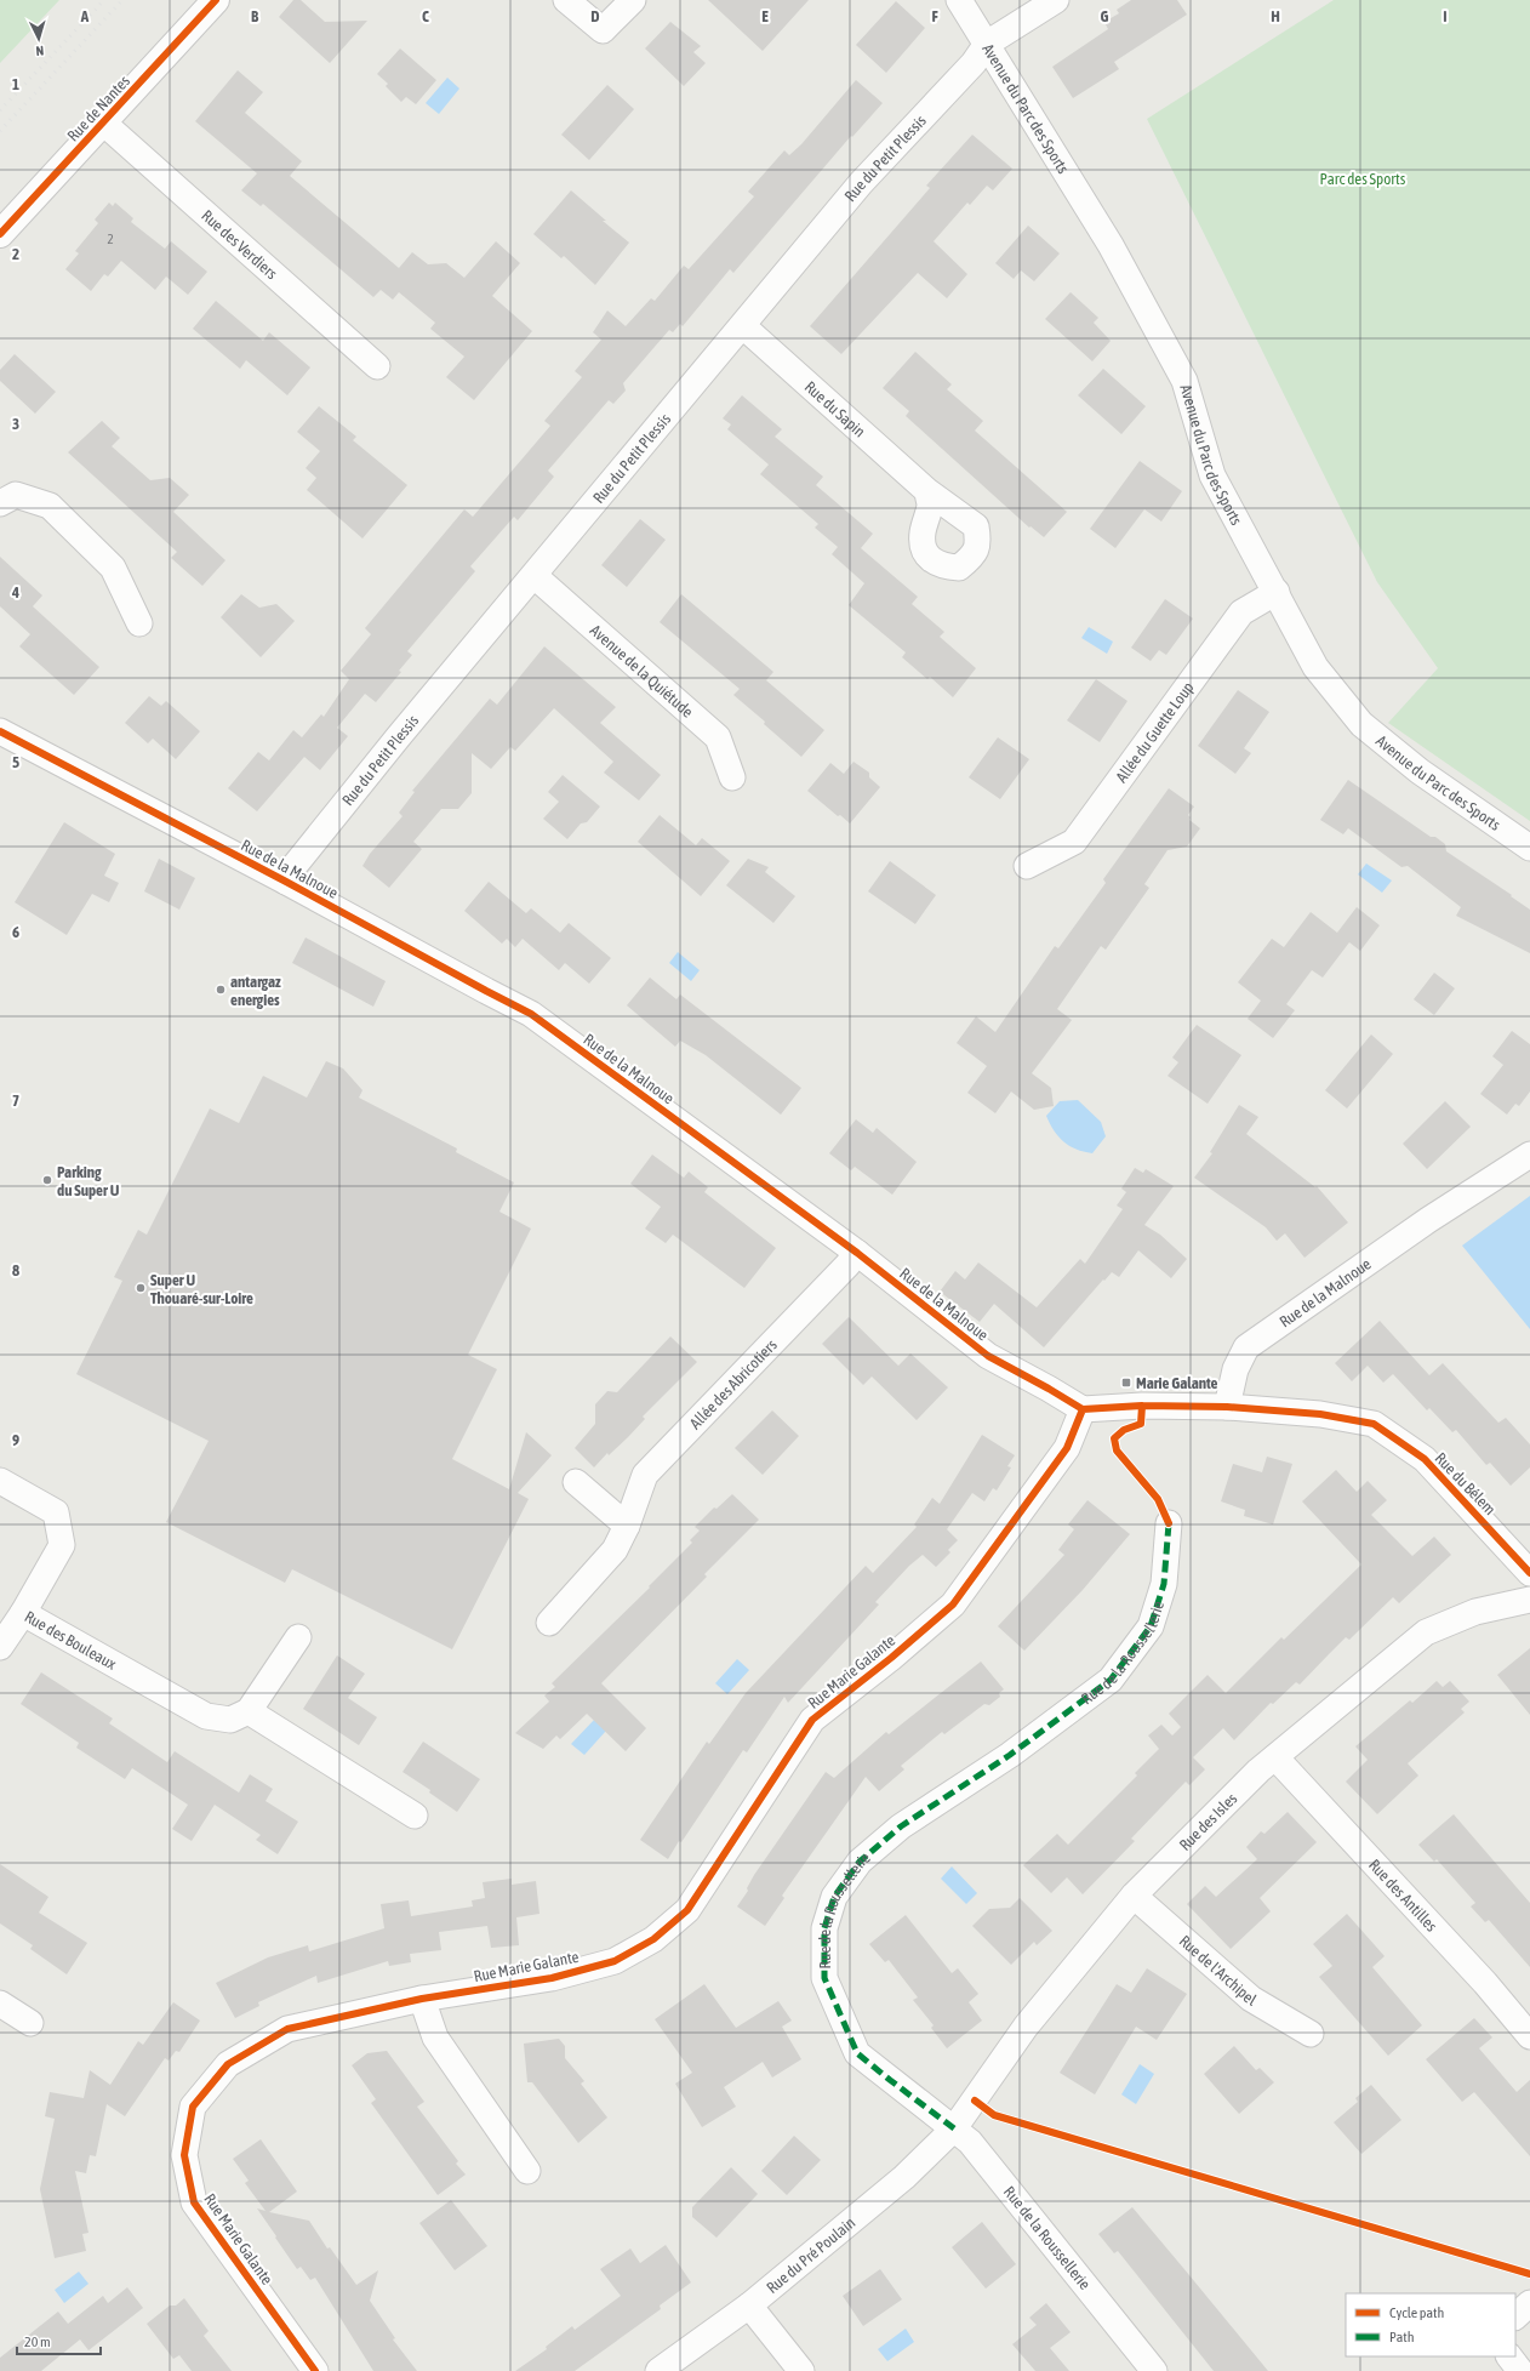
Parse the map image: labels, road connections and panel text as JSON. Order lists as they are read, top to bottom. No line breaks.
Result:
{"streets":{"street":["Rue de Nantes","Avenue du Parc des Sports","Rue du Petit Plessis","Rue des Verdiers","Rue du Sapin","Avenue de la Quiétude","Allée du Guette Loup","Rue de la Malnoue","Allée des Abricotiers","Rue du Bélem","Rue des Bouleaux","Rue de la Roussellerie","Rue Marie Galante","Rue des Isles","Rue des Antilles","Rue de l'Archipel","Rue du Pré Poulain"]},"crossings":[["Rue de Nantes","Rue des Verdiers"],["Avenue du Parc des Sports","Rue du Petit Plessis"],["Avenue du Parc des Sports","Allée du Guette Loup"],["Rue du Petit Plessis","Rue du Sapin"],["Rue du Petit Plessis","Avenue de la Quiétude"],["Rue du Petit Plessis","Rue de la Malnoue"],["Rue de la Malnoue","Allée des Abricotiers"],["Rue de la Malnoue","Rue du Bélem"],["Rue de la Malnoue","Rue Marie Galante"],["Rue de la Roussellerie","Rue des Isles"],["Rue de la Roussellerie","Rue du Pré Poulain"],["Rue des Isles","Rue des Antilles"],["Rue des Isles","Rue de l'Archipel"],["Rue des Isles","Rue du Pré Poulain"]],"parks":["Parc des Sports"],"places":{"other":["antargaz energies","Parking du Super U","Super U Thouaré-sur-Loire"],"transit":["Marie Galante"]},"house_numbers":["2"],"legend":["Cycle path","Path"],"scale_bar":"20 m","north":"bottom","grid":{"columns":["A","B","C","D","E","F","G","H","I"],"rows":["1","2","3","4","5","6","7","8","9"]}}
